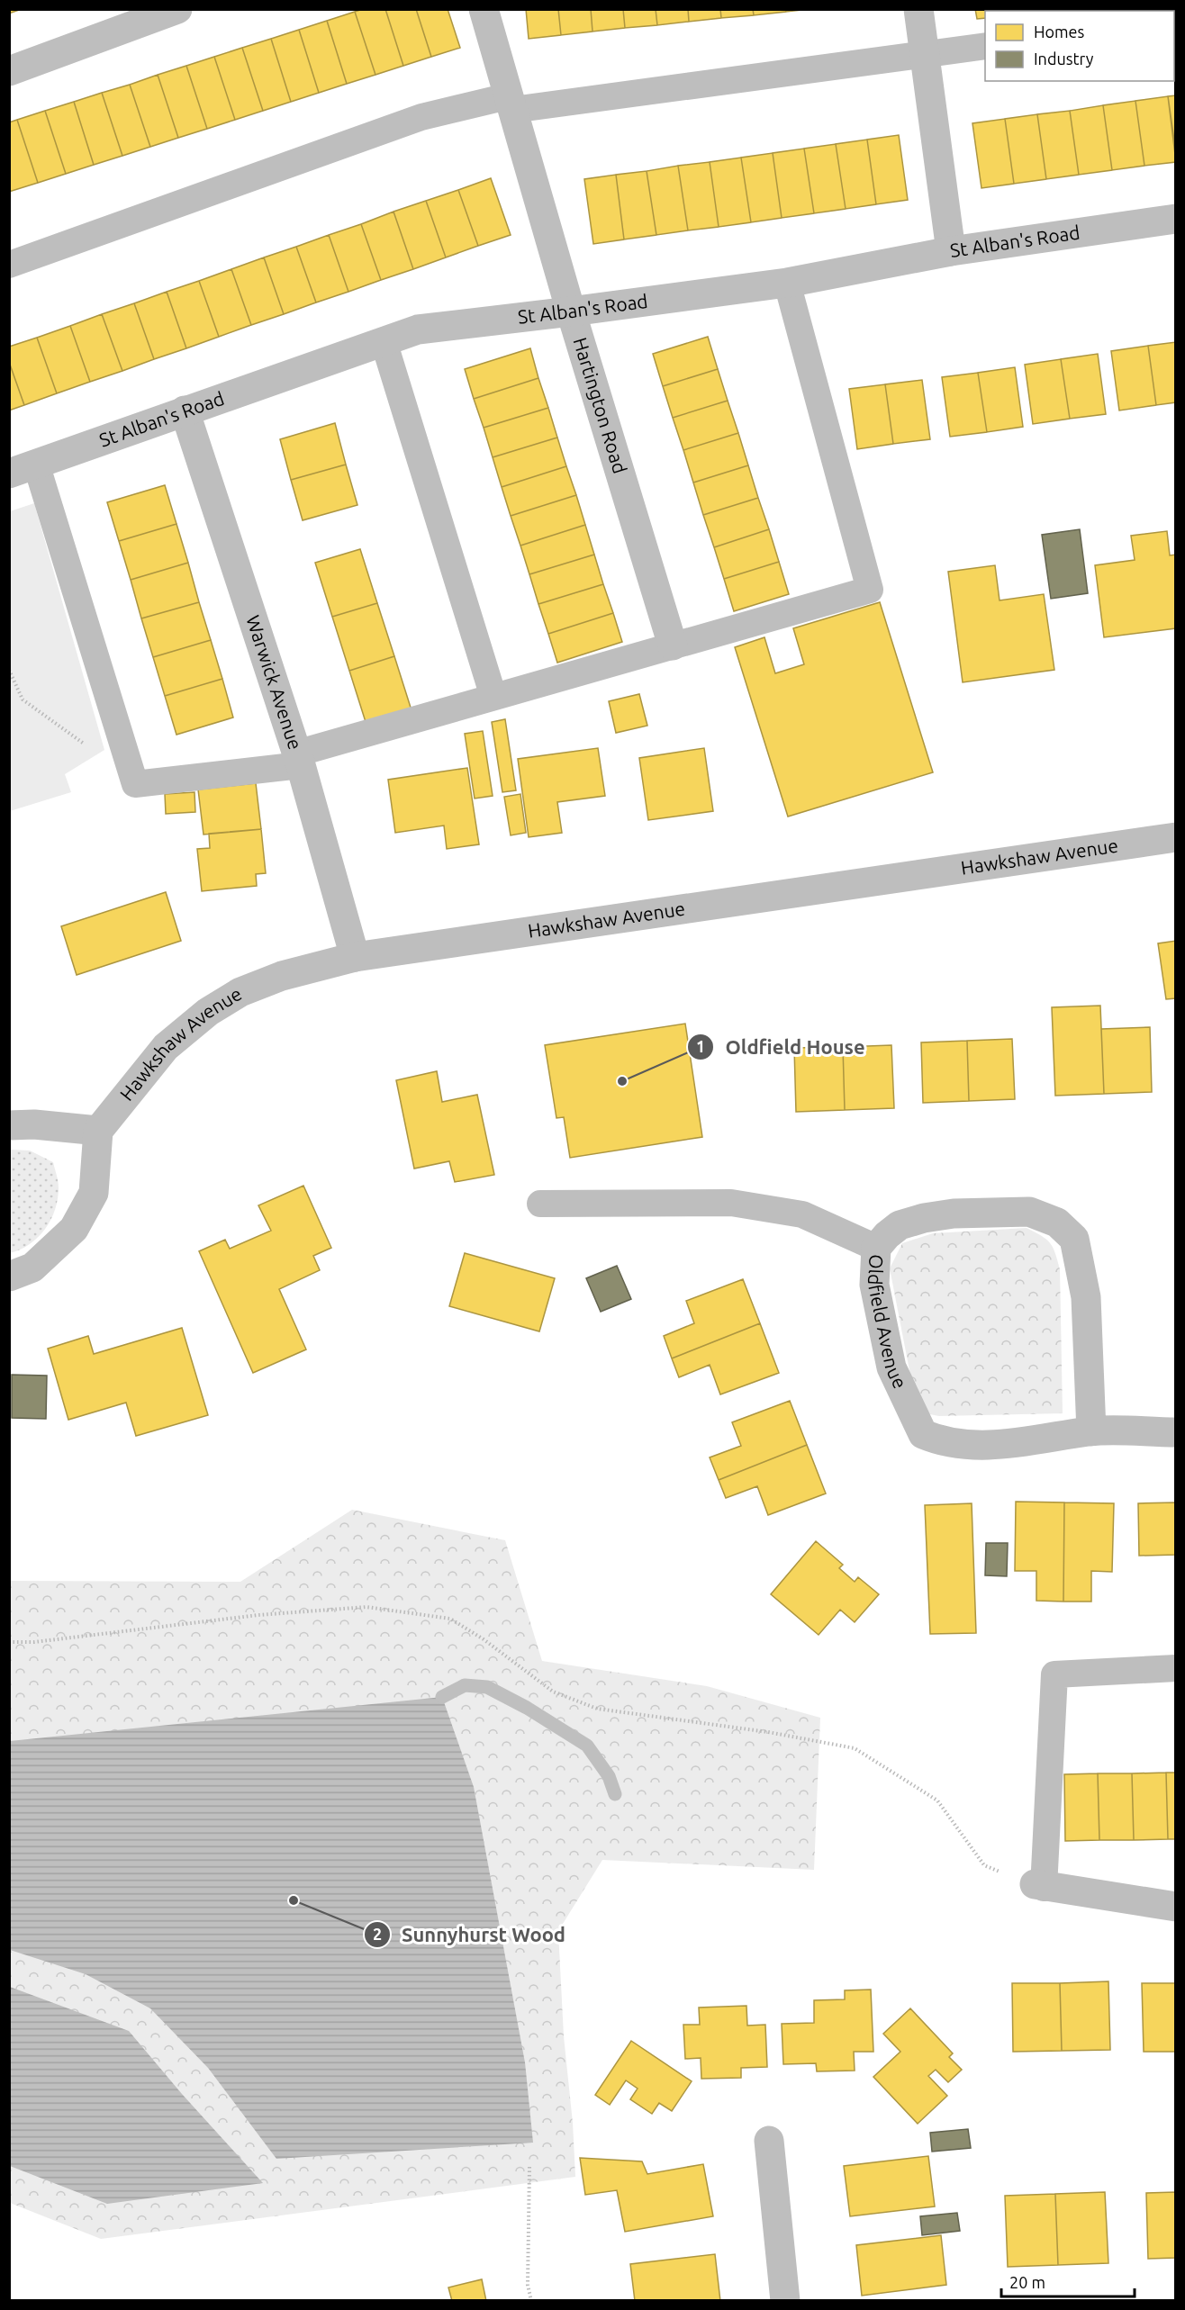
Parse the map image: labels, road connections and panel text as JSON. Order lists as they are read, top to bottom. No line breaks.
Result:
{"streets":{"street":["St Alban's Road","Hartington Road","Warwick Avenue","Hawkshaw Avenue","Oldfield Avenue"]},"crossings":[["St Alban's Road","Hartington Road"],["St Alban's Road","Warwick Avenue"],["Warwick Avenue","Hawkshaw Avenue"]],"places":["Oldfield House","Sunnyhurst Wood"],"legend":["Homes","Industry"],"scale_bar":"20 m"}
